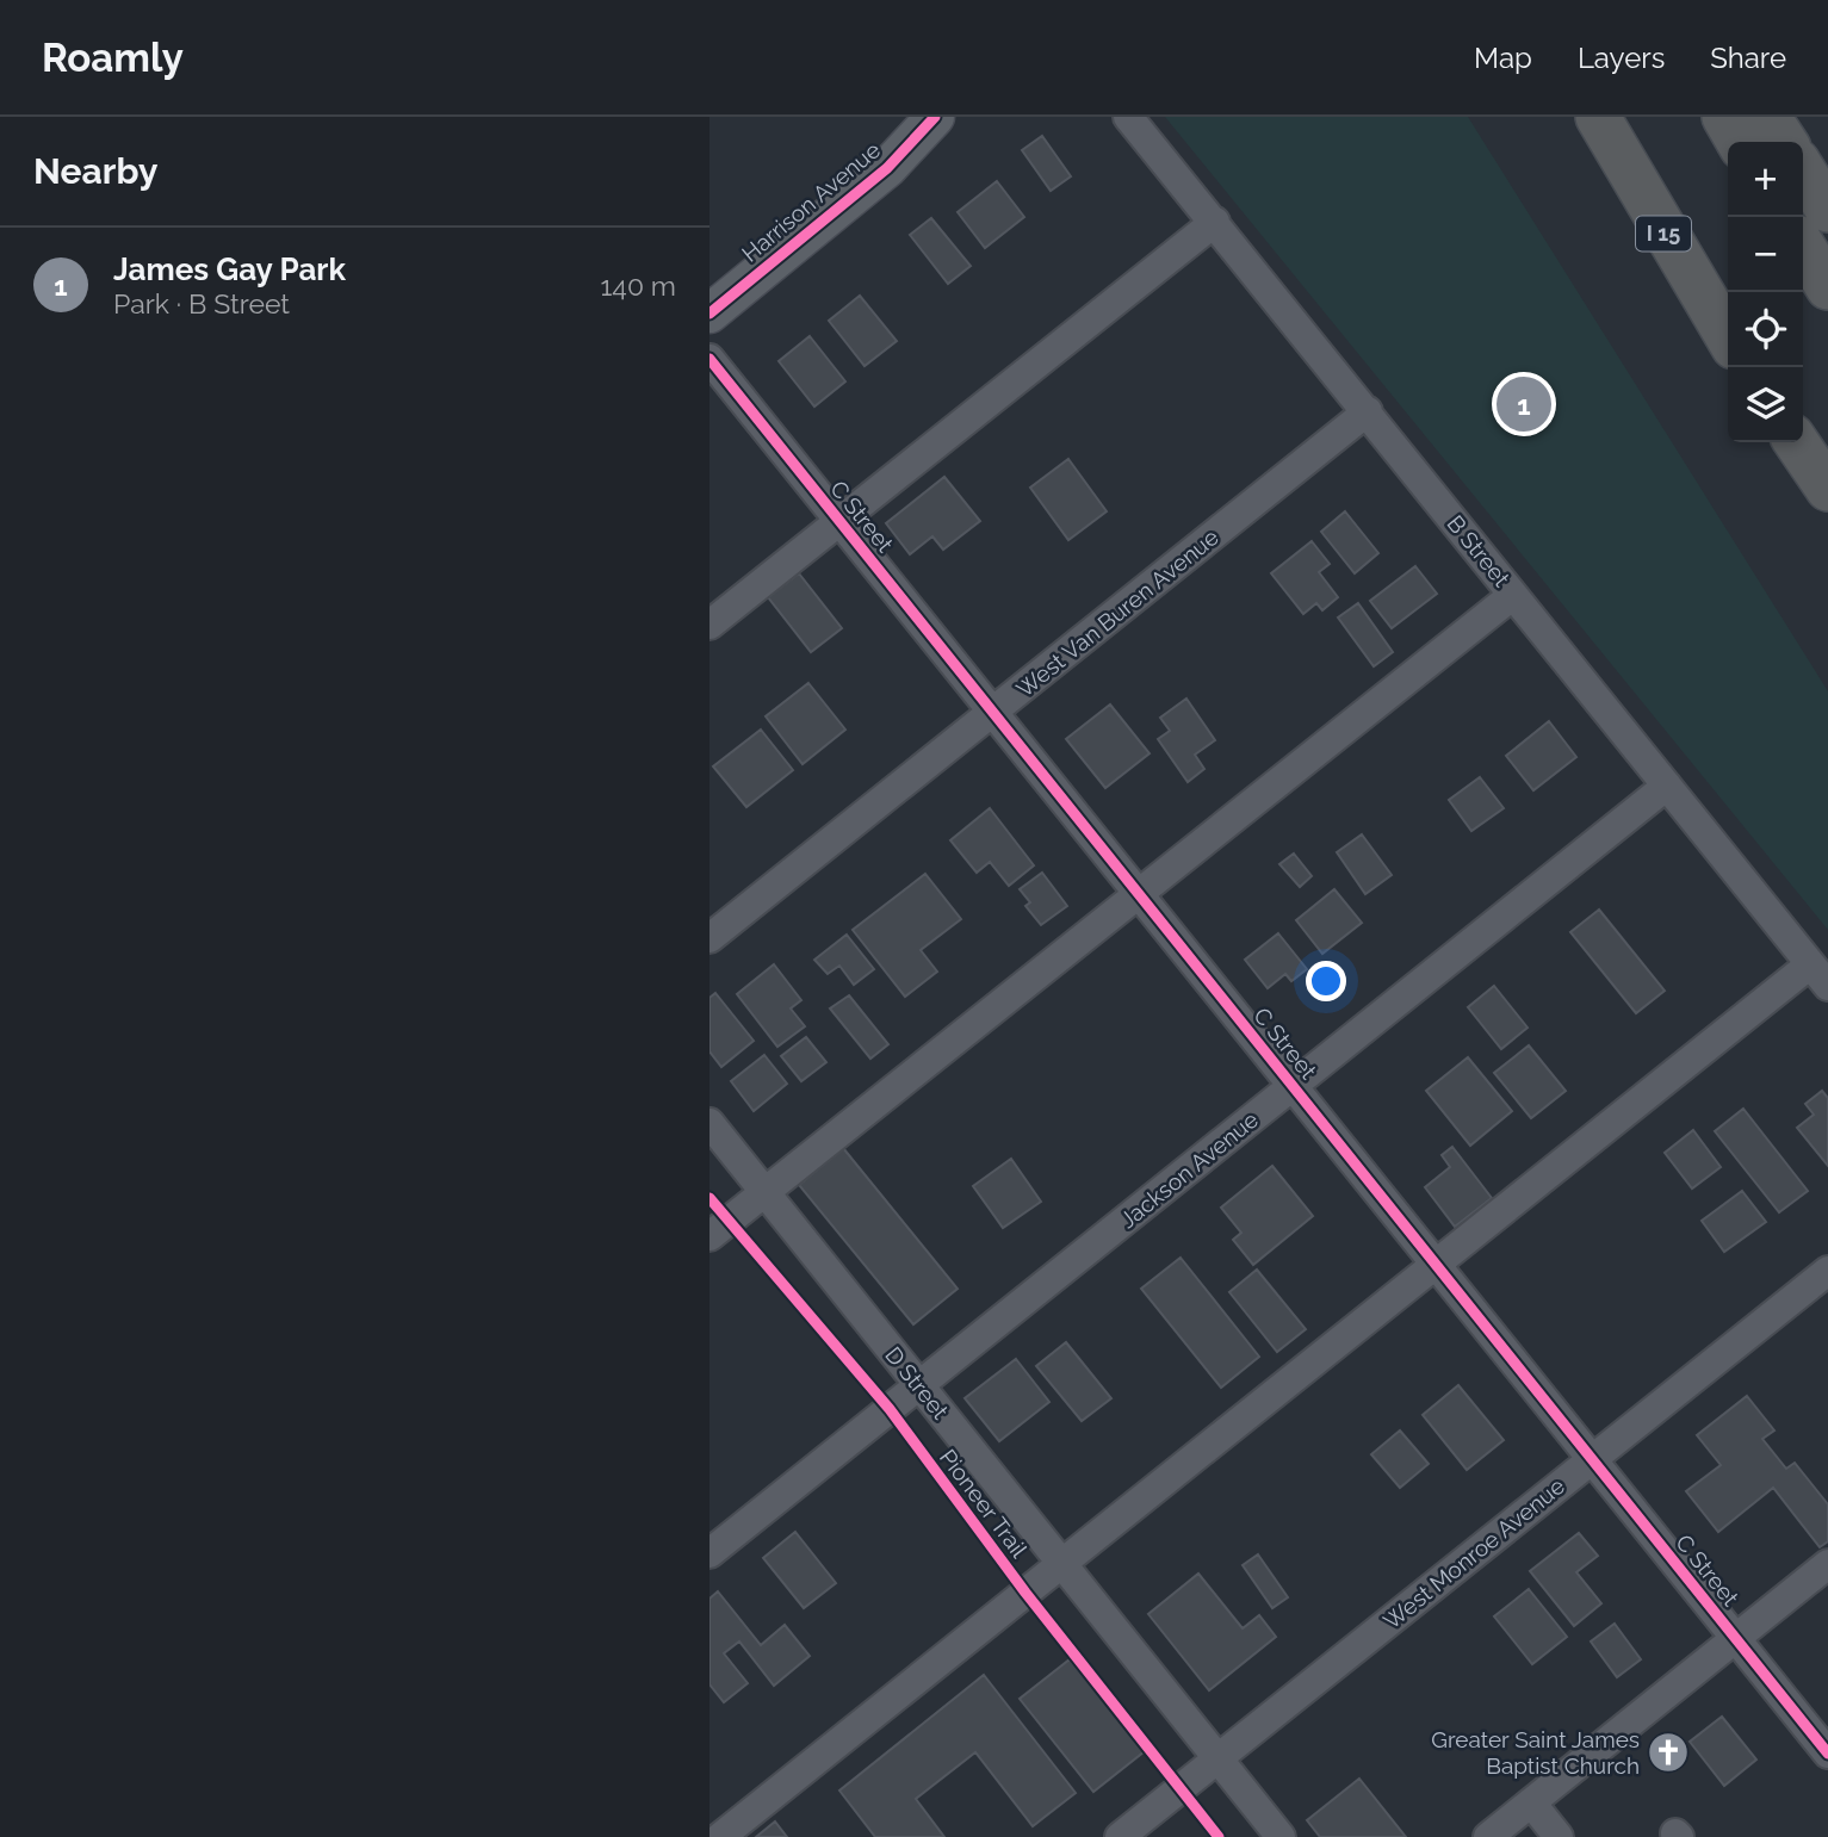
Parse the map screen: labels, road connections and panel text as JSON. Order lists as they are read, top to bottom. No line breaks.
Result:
{"streets":{"highway":["I 15"],"main road":["Harrison Avenue"],"street":["C Street","B Street","West Van Buren Avenue","Jackson Avenue","D Street","West Monroe Avenue"],"cycle path":["Pioneer Trail"]},"crossings":[["C Street","West Van Buren Avenue"],["C Street","Jackson Avenue"],["C Street","West Monroe Avenue"],["B Street","West Van Buren Avenue"],["B Street","Jackson Avenue"],["Jackson Avenue","D Street"],["D Street","West Monroe Avenue"]],"places":{"church":["Greater Saint James Baptist Church"]},"page":{"header":"Roamly","nav":["Map","Layers","Share"],"heading":"Nearby","map_buttons":["+","−"],"list":[{"mark":"1","name":"James Gay Park","note":"Park · B Street","value":"140 m"}],"pins":"1"}}
